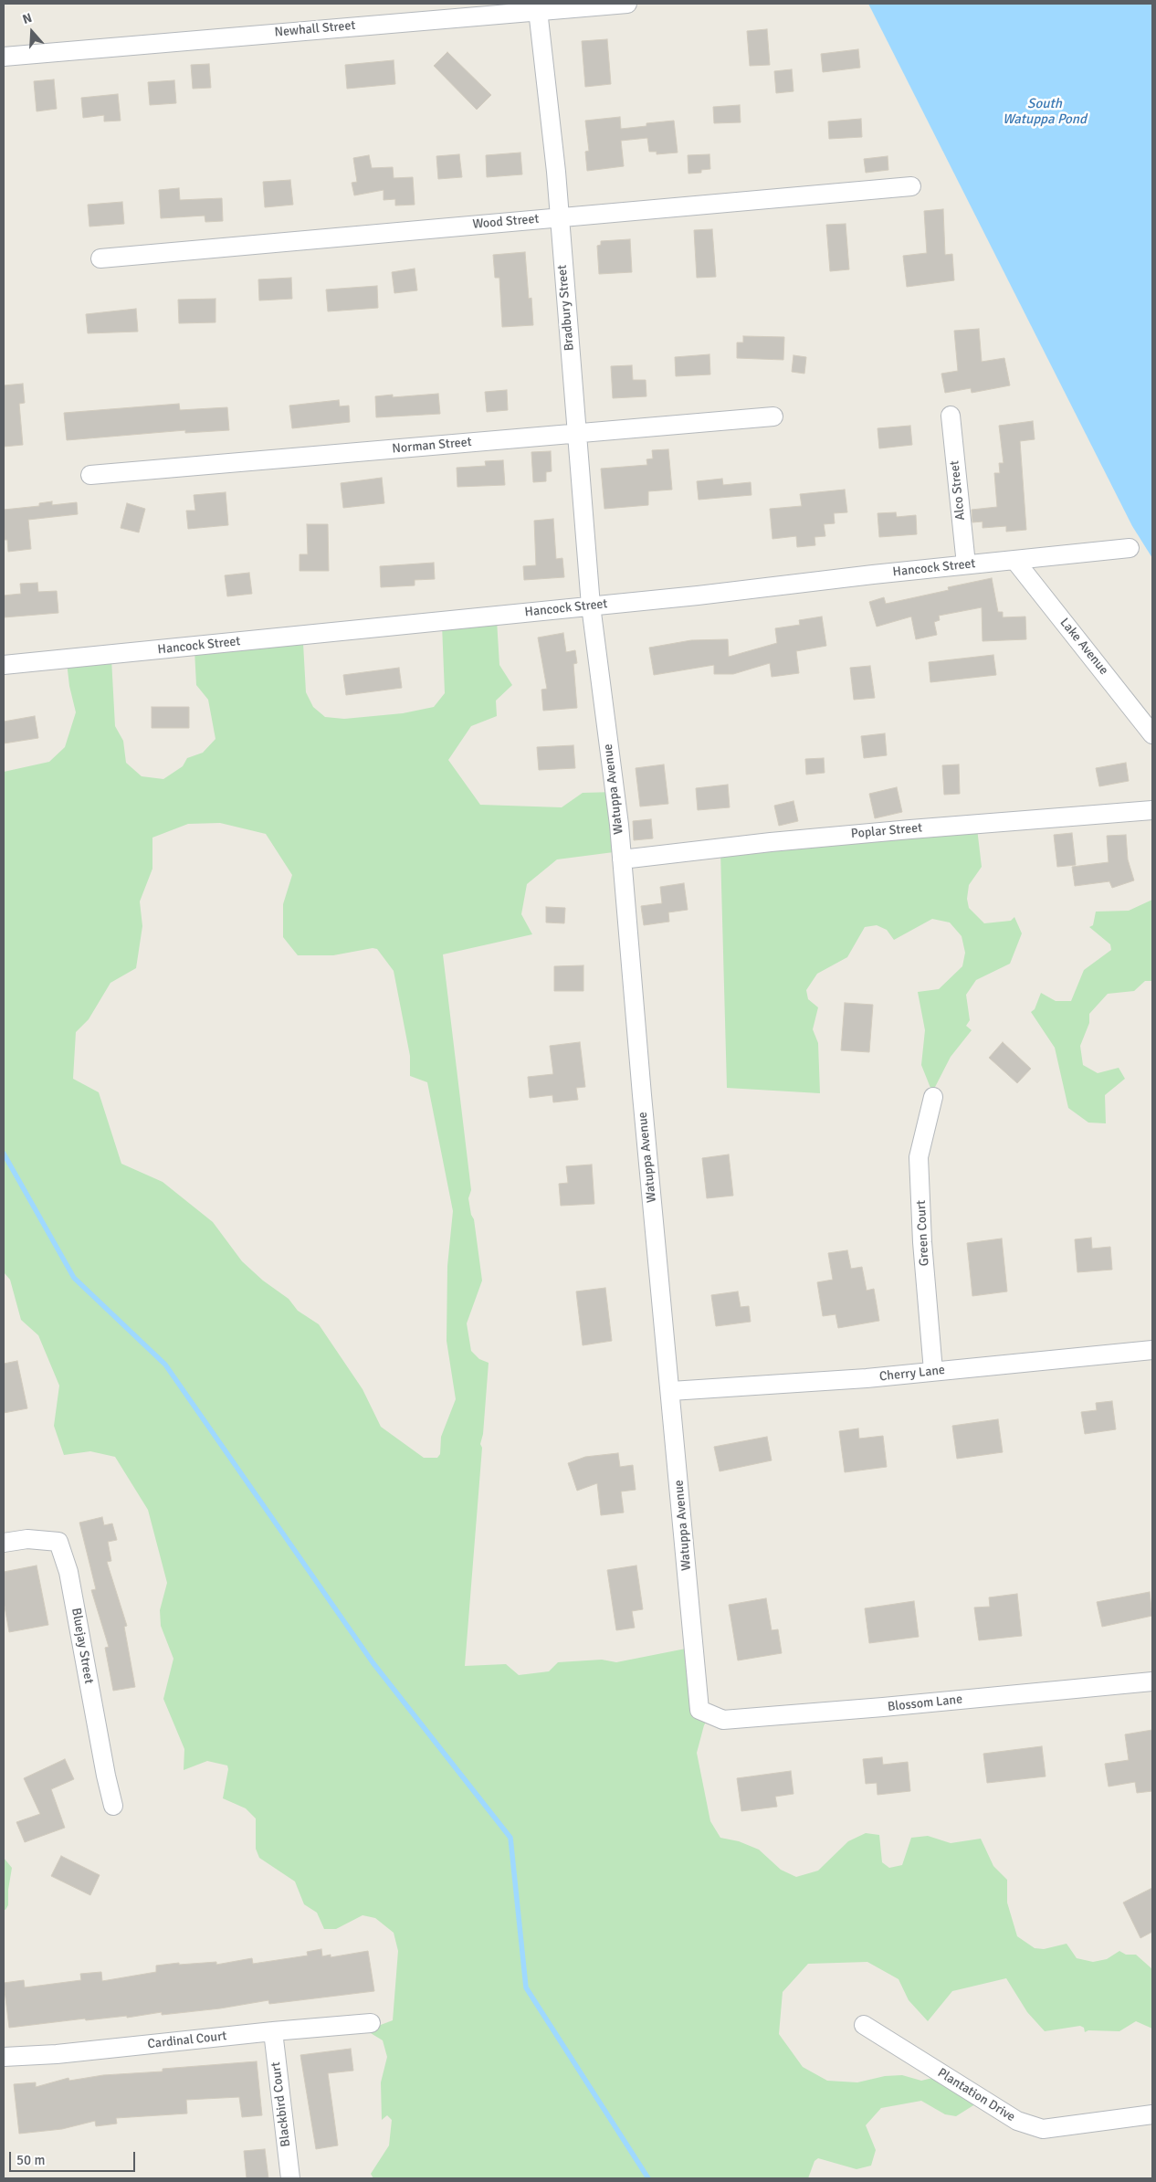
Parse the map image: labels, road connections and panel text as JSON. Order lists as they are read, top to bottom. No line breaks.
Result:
{"streets":{"street":["Newhall Street","Wood Street","Bradbury Street","Norman Street","Alco Street","Hancock Street","Lake Avenue","Watuppa Avenue","Poplar Street","Green Court","Cherry Lane","Bluejay Street","Blossom Lane","Cardinal Court","Plantation Drive","Blackbird Court"]},"crossings":[["Newhall Street","Bradbury Street"],["Wood Street","Bradbury Street"],["Bradbury Street","Norman Street"],["Bradbury Street","Hancock Street"],["Bradbury Street","Watuppa Avenue"],["Alco Street","Hancock Street"],["Hancock Street","Lake Avenue"],["Hancock Street","Watuppa Avenue"],["Watuppa Avenue","Poplar Street"],["Watuppa Avenue","Cherry Lane"],["Watuppa Avenue","Blossom Lane"],["Green Court","Cherry Lane"],["Cardinal Court","Blackbird Court"]],"water":["South Watuppa Pond"],"scale_bar":"50 m","north":"top"}
